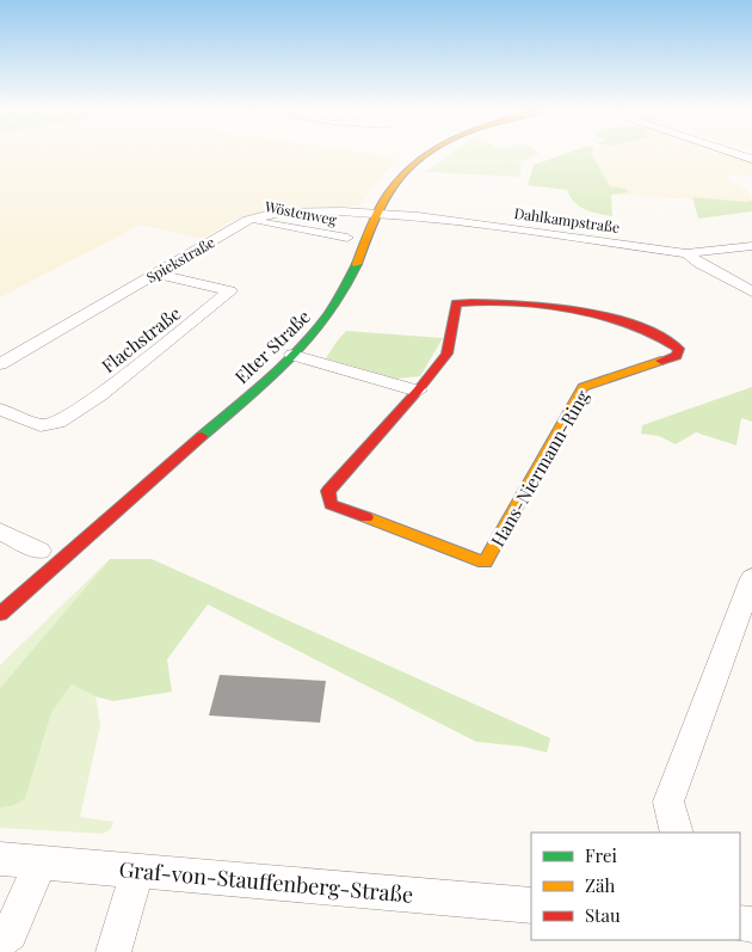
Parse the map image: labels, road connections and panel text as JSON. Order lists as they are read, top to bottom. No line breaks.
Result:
{"streets":{"main road":["Elter Straße","Hans-Niermann-Ring"],"street":["Wöstenweg","Dahlkampstraße","Spiekstraße","Flachstraße","Graf-von-Stauffenberg-Straße"]},"crossings":[["Wöstenweg","Spiekstraße"],["Dahlkampstraße","Spiekstraße"],["Dahlkampstraße","Elter Straße"],["Spiekstraße","Flachstraße"],["Spiekstraße","Elter Straße"]],"legend":["Frei","Zäh","Stau"]}
